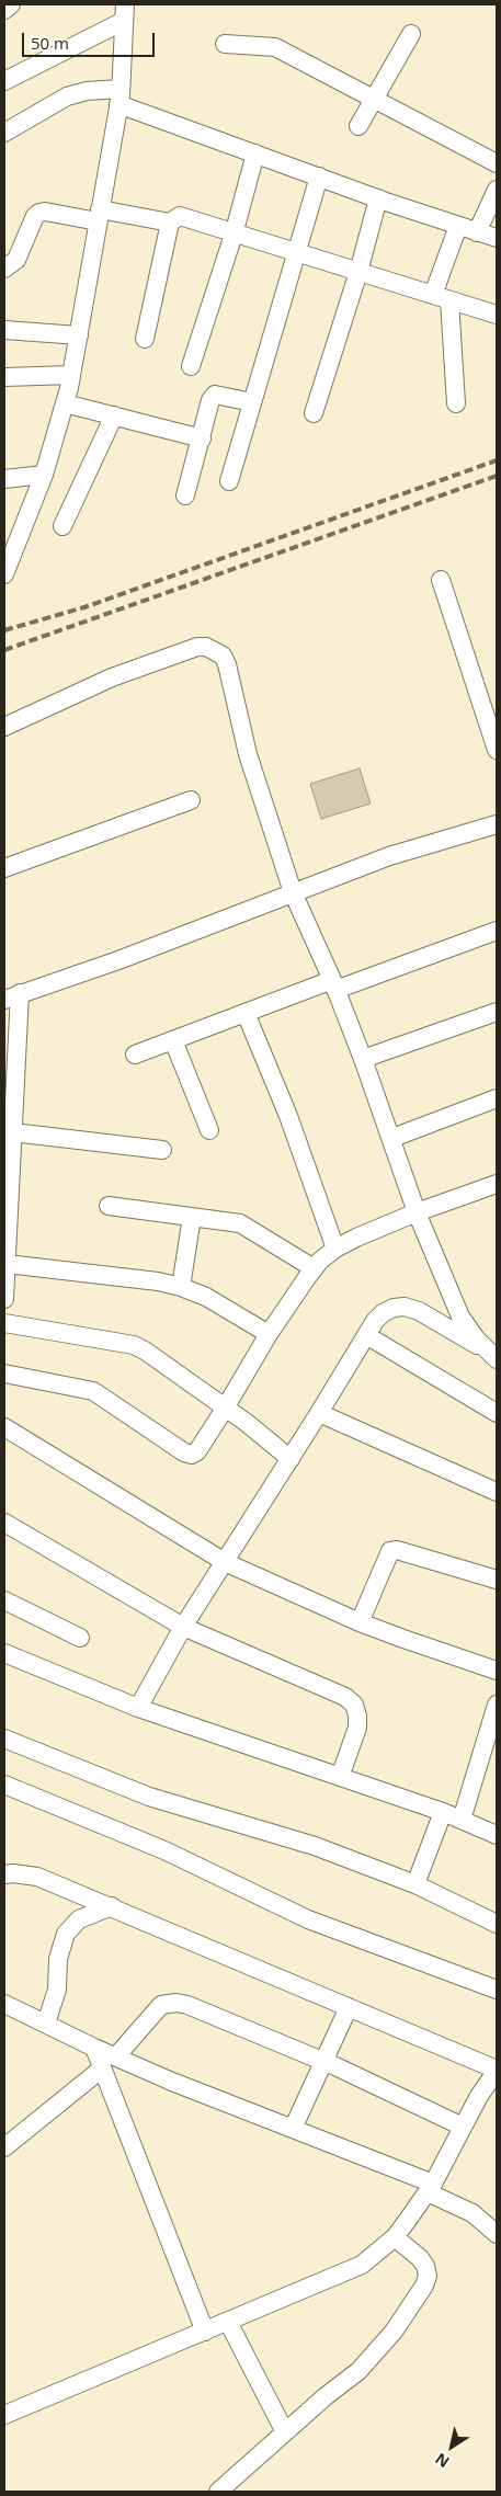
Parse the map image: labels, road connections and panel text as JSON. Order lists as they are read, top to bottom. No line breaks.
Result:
{"scale_bar":"50 m","north":"bottom left"}
